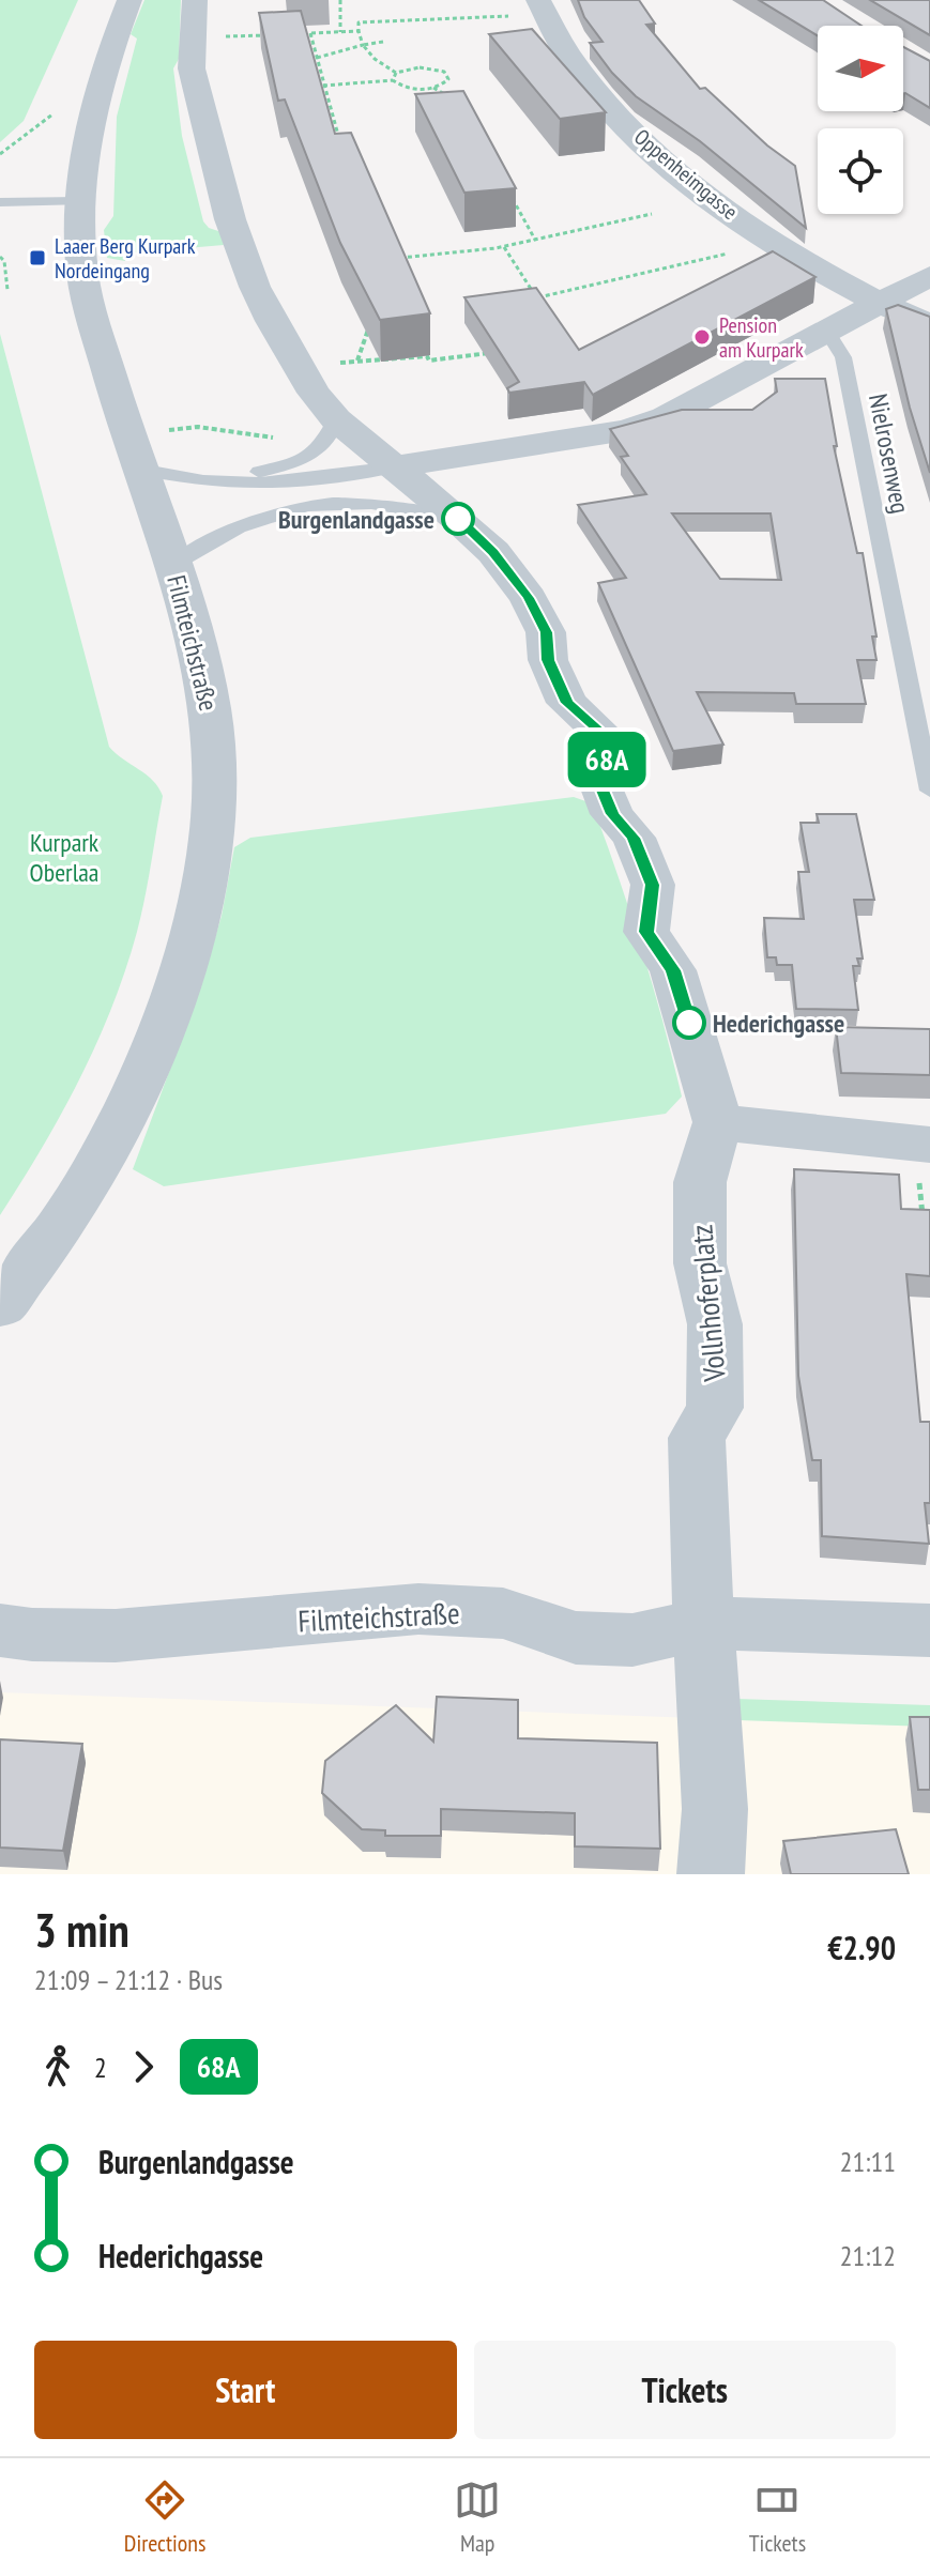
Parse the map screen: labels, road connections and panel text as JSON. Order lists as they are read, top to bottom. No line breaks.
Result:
{"streets":{"street":["Oppenheimgasse","Filmteichstraße","Vollnhoferplatz"],"lane":["Nielrosenweg"]},"crossings":[["Filmteichstraße","Vollnhoferplatz"]],"parks":["Kurpark Oberlaa"],"places":{"transit":["Laaer Berg Kurpark Nordeingang"],"other":["Pension am Kurpark","Burgenlandgasse","Hederichgasse"]},"lines":["bus line 68A"],"north":"right","page":{"on_map":"68A","heading":["3 min","21:09 – 21:12 · Bus","€2.90"],"legs":["2","68A"],"list":[{"name":"Burgenlandgasse","value":"21:11"},{"name":"Hederichgasse","value":"21:12"}],"buttons":["Start","Tickets"],"tabs":["Directions","Map","Tickets"]}}
